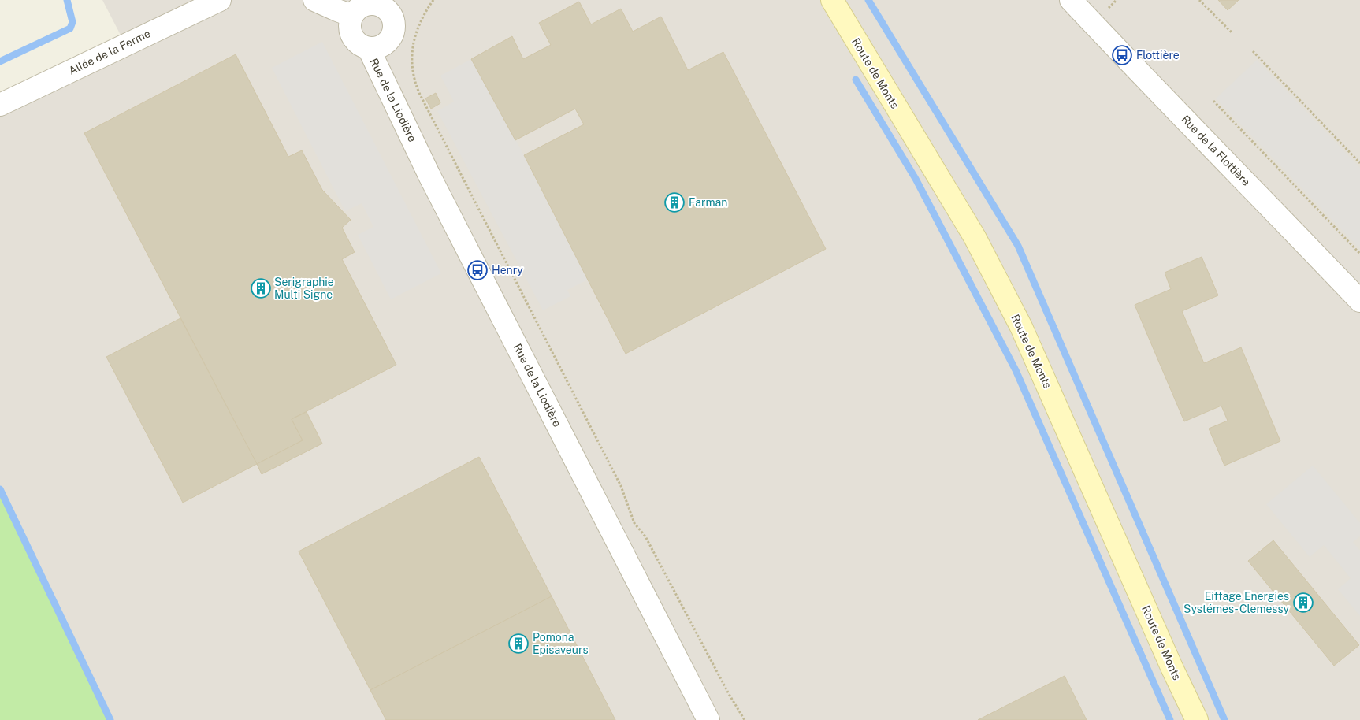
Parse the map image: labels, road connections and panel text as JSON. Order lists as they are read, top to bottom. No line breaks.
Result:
{"streets":{"main road":["Route de Monts"],"street":["Allée de la Ferme","Rue de la Liodière","Rue de la Flottière"]},"places":{"bus stop":["Flottière","Henry"],"building":["Farman","Serigraphie Multi Signe","Eiffage Energies Systémes- Clemessy","Pomona Episaveurs"]}}
